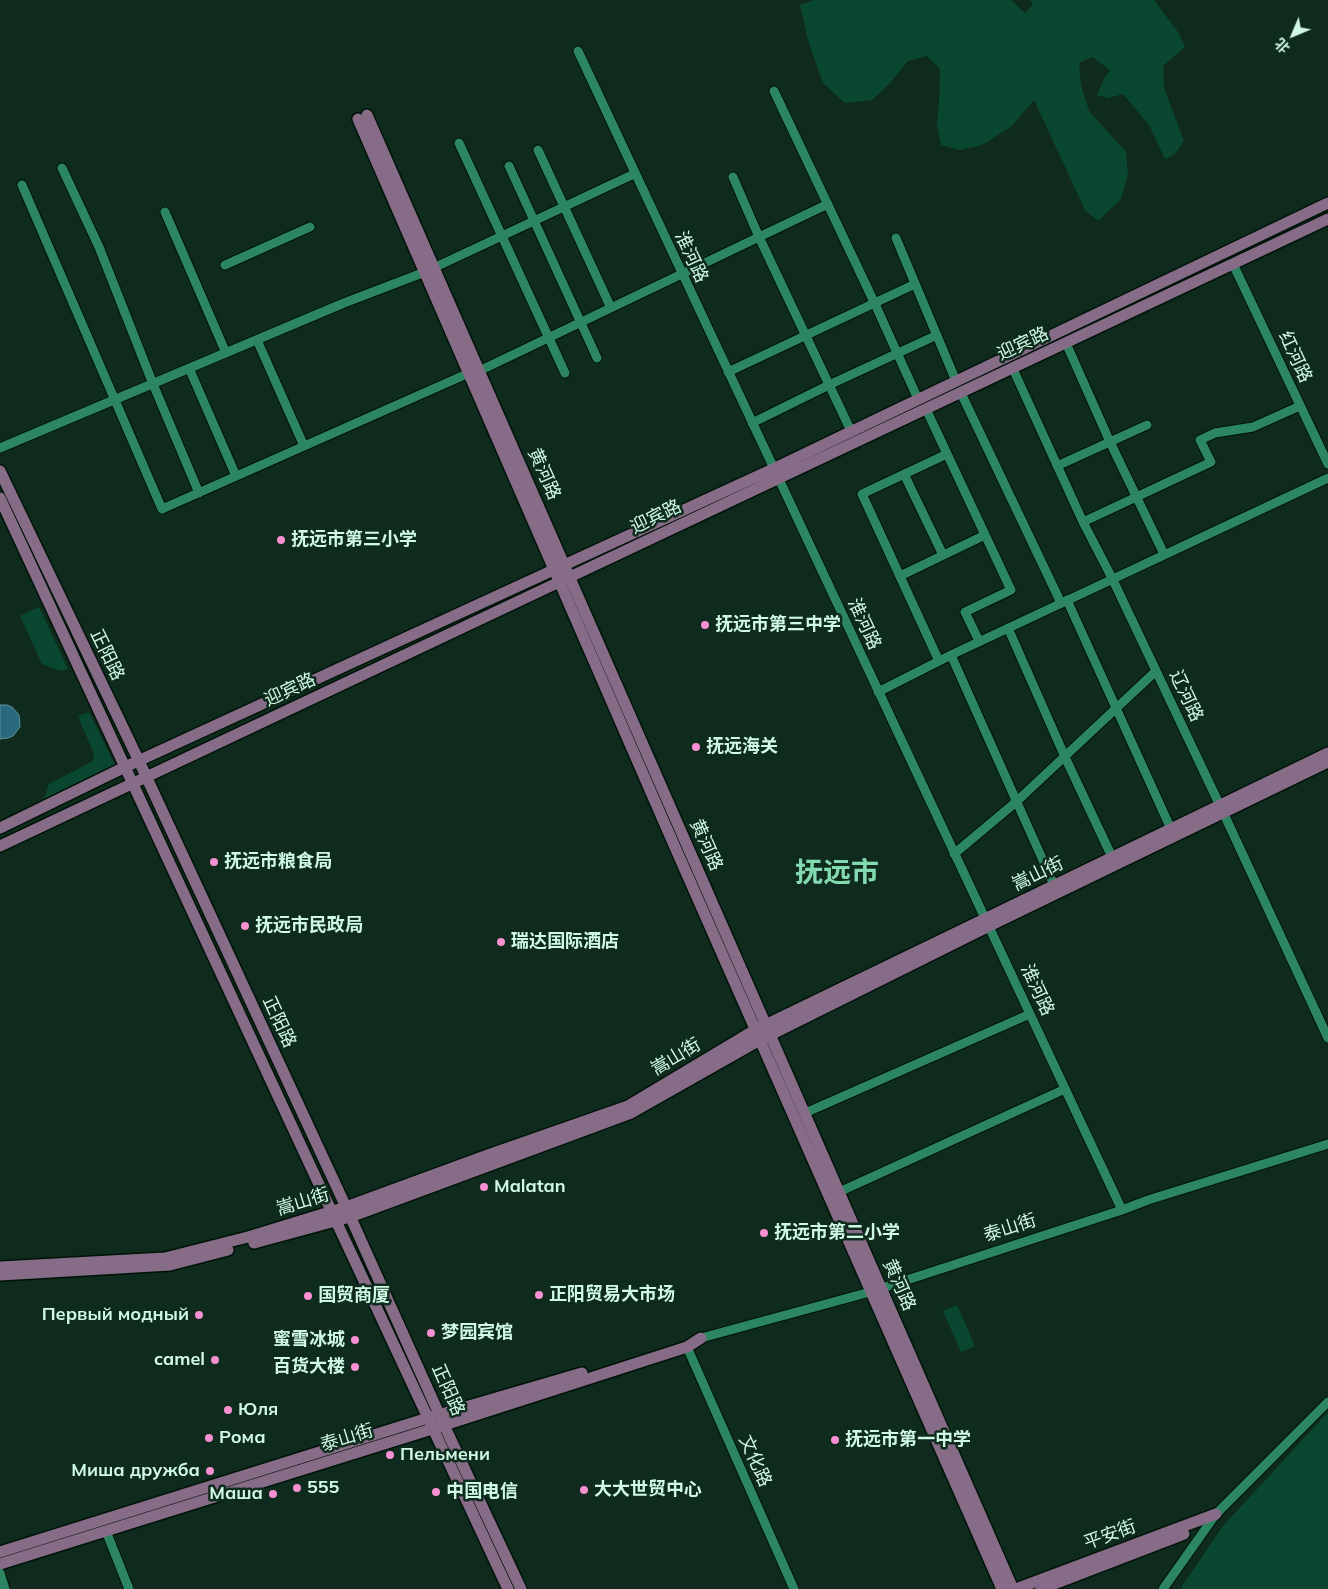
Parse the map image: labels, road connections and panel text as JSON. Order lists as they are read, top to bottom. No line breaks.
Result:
{"streets":{"main road":["迎宾路","黄河路","正阳路","嵩山街","泰山街","平安街"],"street":["淮河路","红河路","辽河路","文化路"]},"crossings":[["淮河路","迎宾路"],["淮河路","嵩山街"],["淮河路","泰山街"],["迎宾路","红河路"],["迎宾路","黄河路"],["迎宾路","正阳路"],["迎宾路","辽河路"],["黄河路","嵩山街"],["黄河路","泰山街"],["黄河路","平安街"],["正阳路","嵩山街"],["正阳路","泰山街"],["辽河路","嵩山街"],["泰山街","文化路"]],"districts":["抚远市"],"places":["抚远市第三小学","抚远市第三中学","抚远海关","抚远市粮食局","抚远市民政局","瑞达国际酒店","Malatan","抚远市第二小学","正阳贸易大市场","国贸商厦","Первый модный","梦园宾馆","蜜雪冰城","camel","百货大楼","Юля","Рома","抚远市第一中学","Пельмени","Миша дружба","555","大大世贸中心","中国电信","Маша"],"north":"bottom left"}
